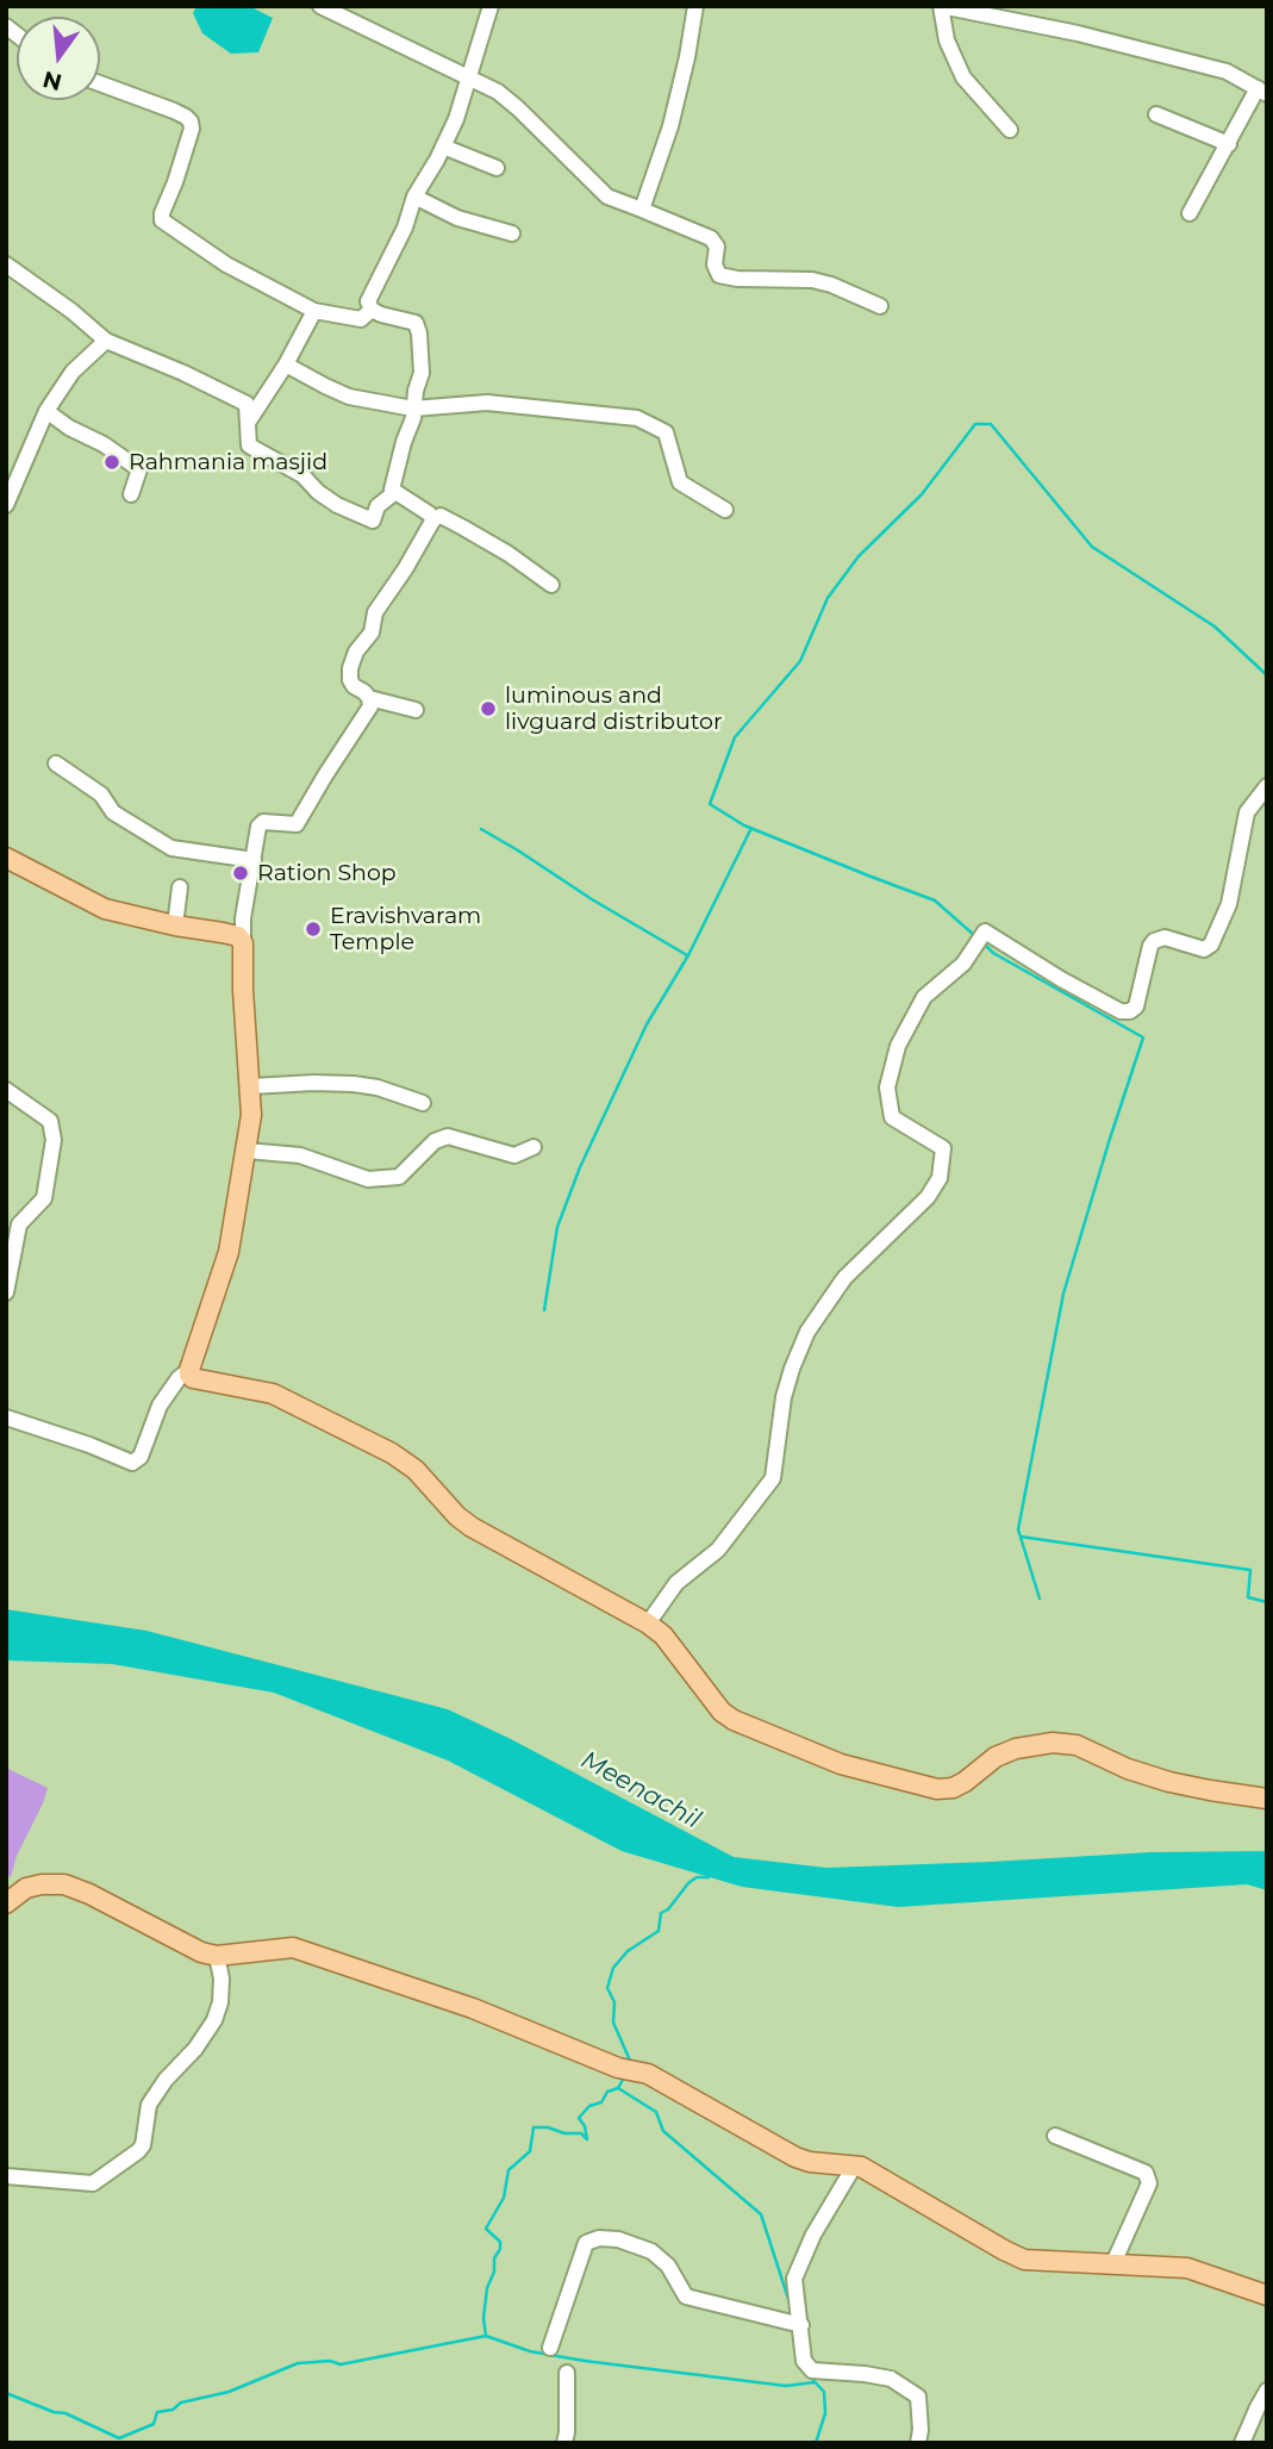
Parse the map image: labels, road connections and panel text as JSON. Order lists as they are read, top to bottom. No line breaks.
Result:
{"water":["Meenachil"],"places":["Rahmania masjid","luminous and livguard distributor","Ration Shop","Eravishvaram Temple"],"north":"bottom"}
